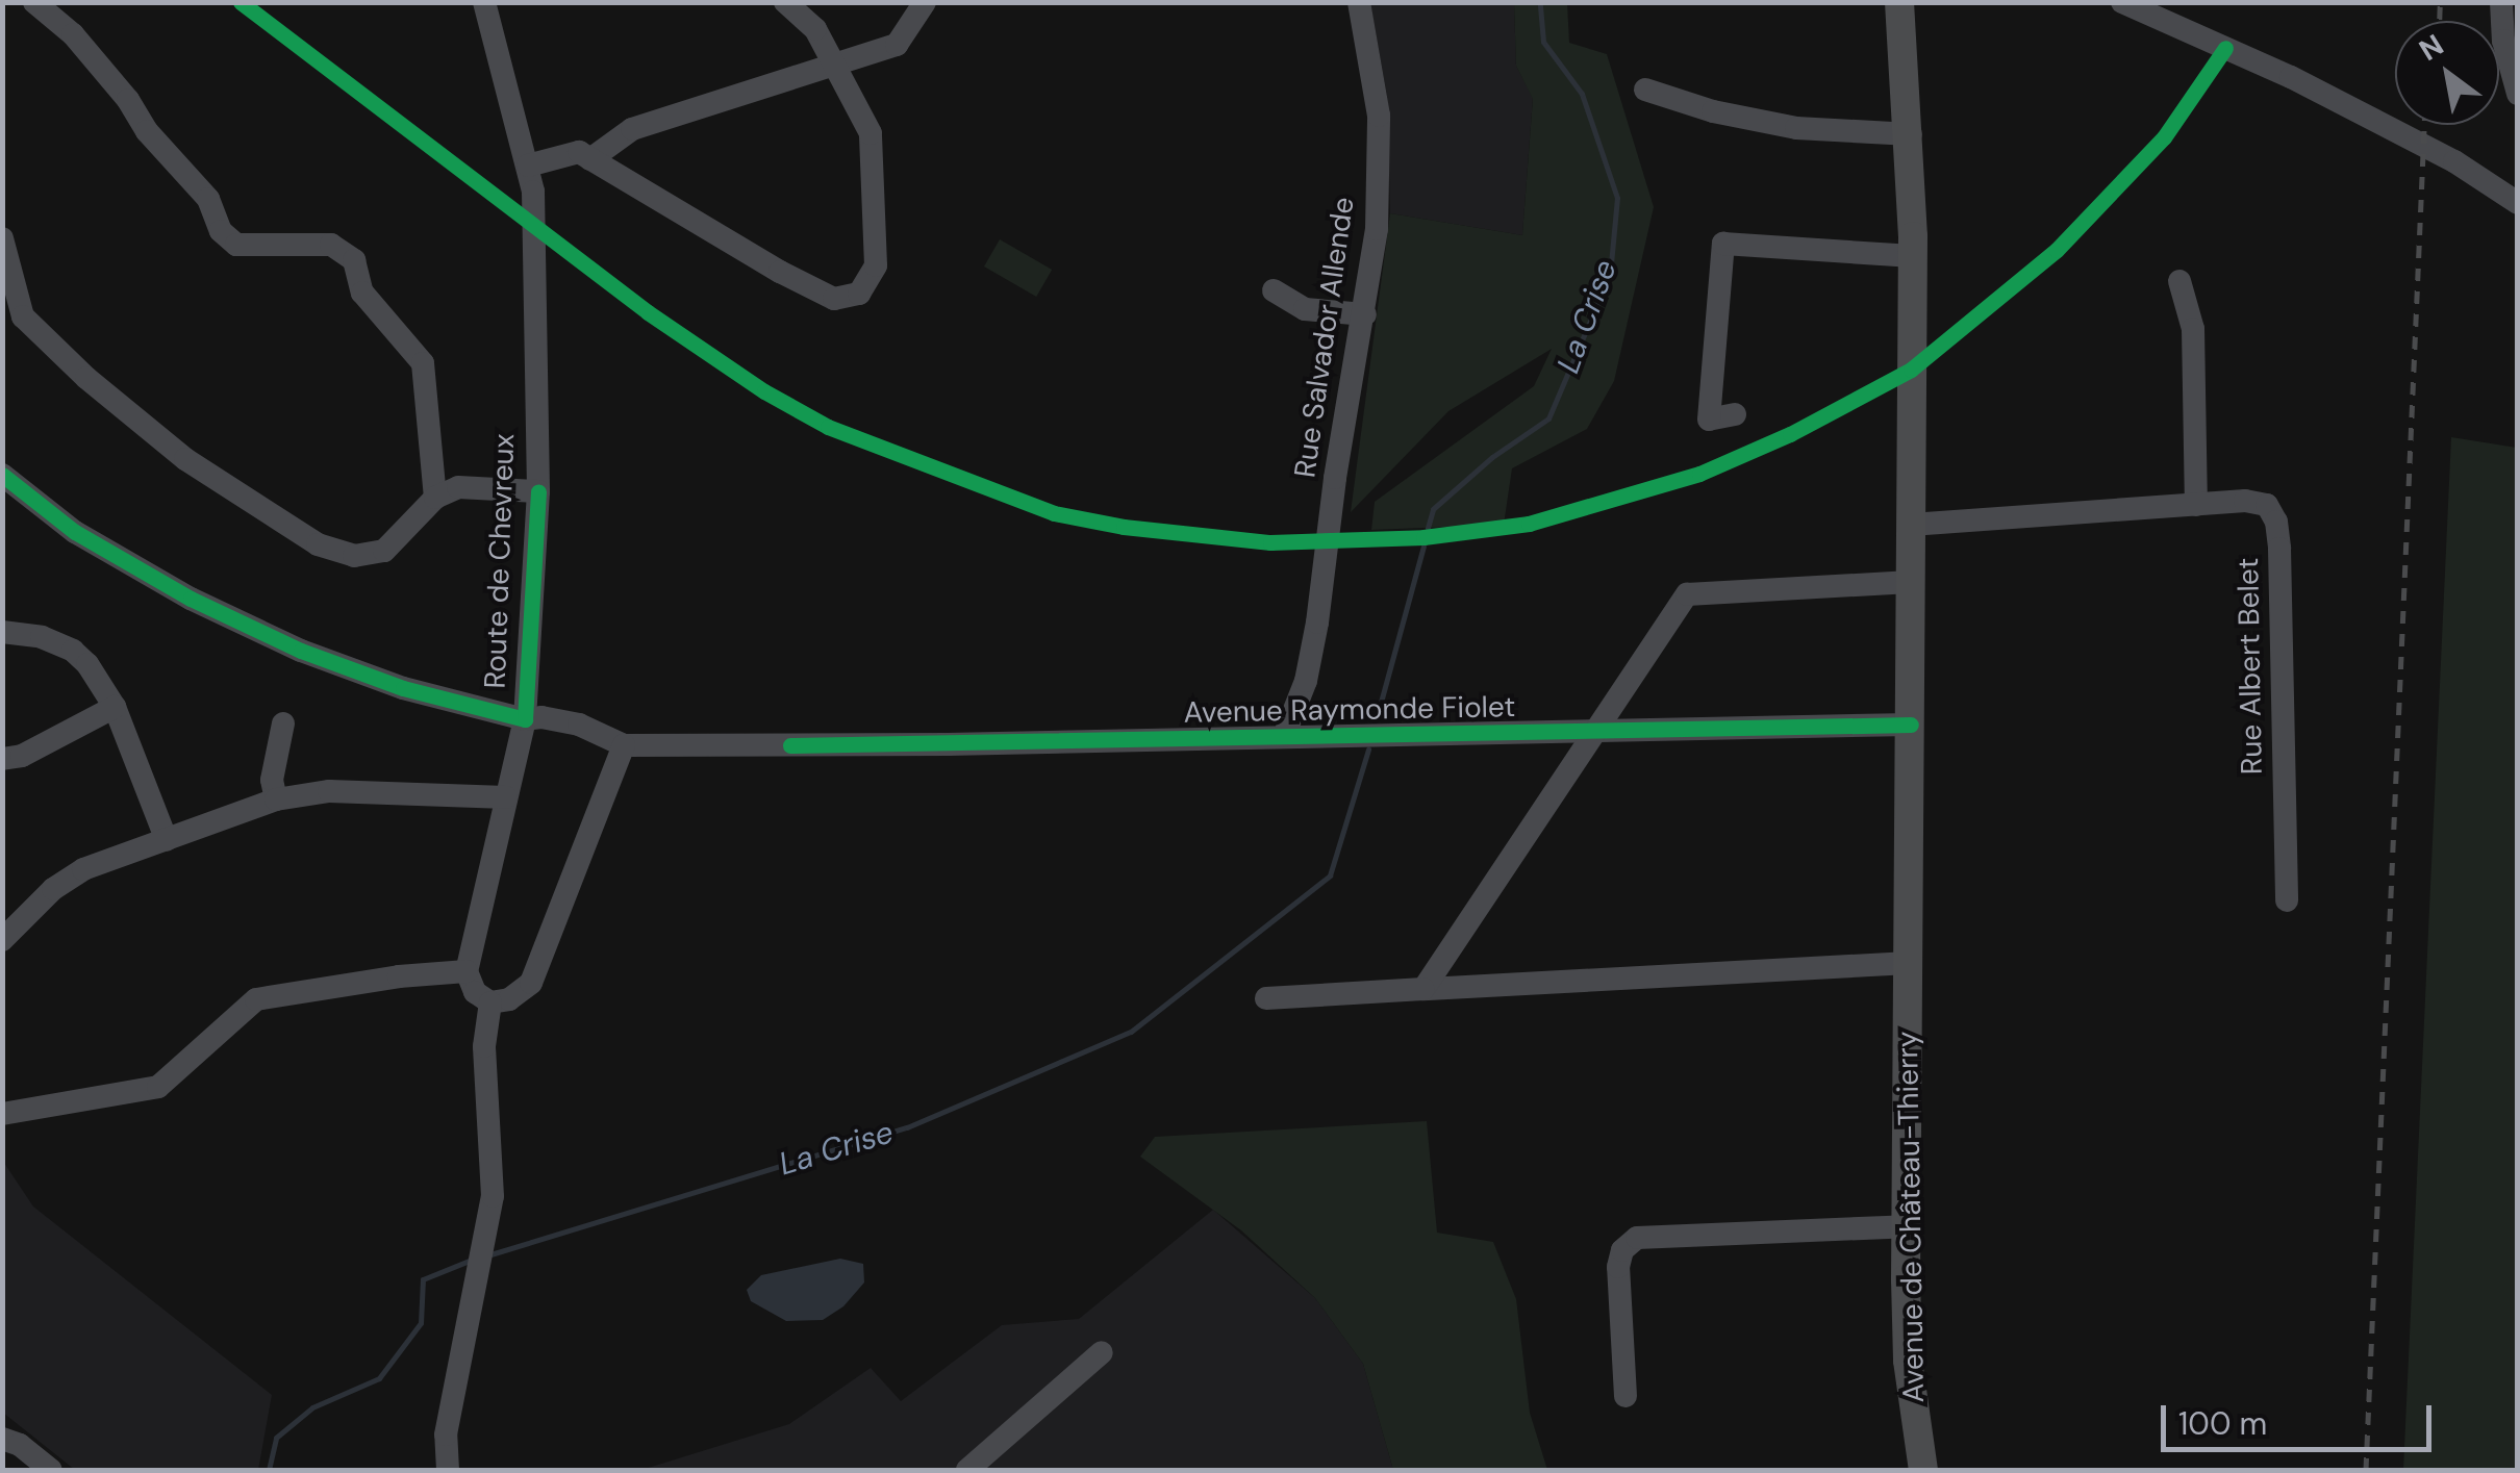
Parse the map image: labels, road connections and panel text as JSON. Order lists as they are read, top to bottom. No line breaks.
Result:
{"streets":{"main road":["Avenue de Château-Thierry"],"street":["Rue Salvador Allende","Route de Chevreux","Rue Albert Belet","Avenue Raymonde Fiolet"]},"crossings":[["Rue Salvador Allende","Avenue Raymonde Fiolet"],["Route de Chevreux","Avenue Raymonde Fiolet"],["Rue Albert Belet","Avenue de Château-Thierry"],["Avenue Raymonde Fiolet","Avenue de Château-Thierry"]],"water":["La Crise"],"scale_bar":"100 m","north":"top left"}
